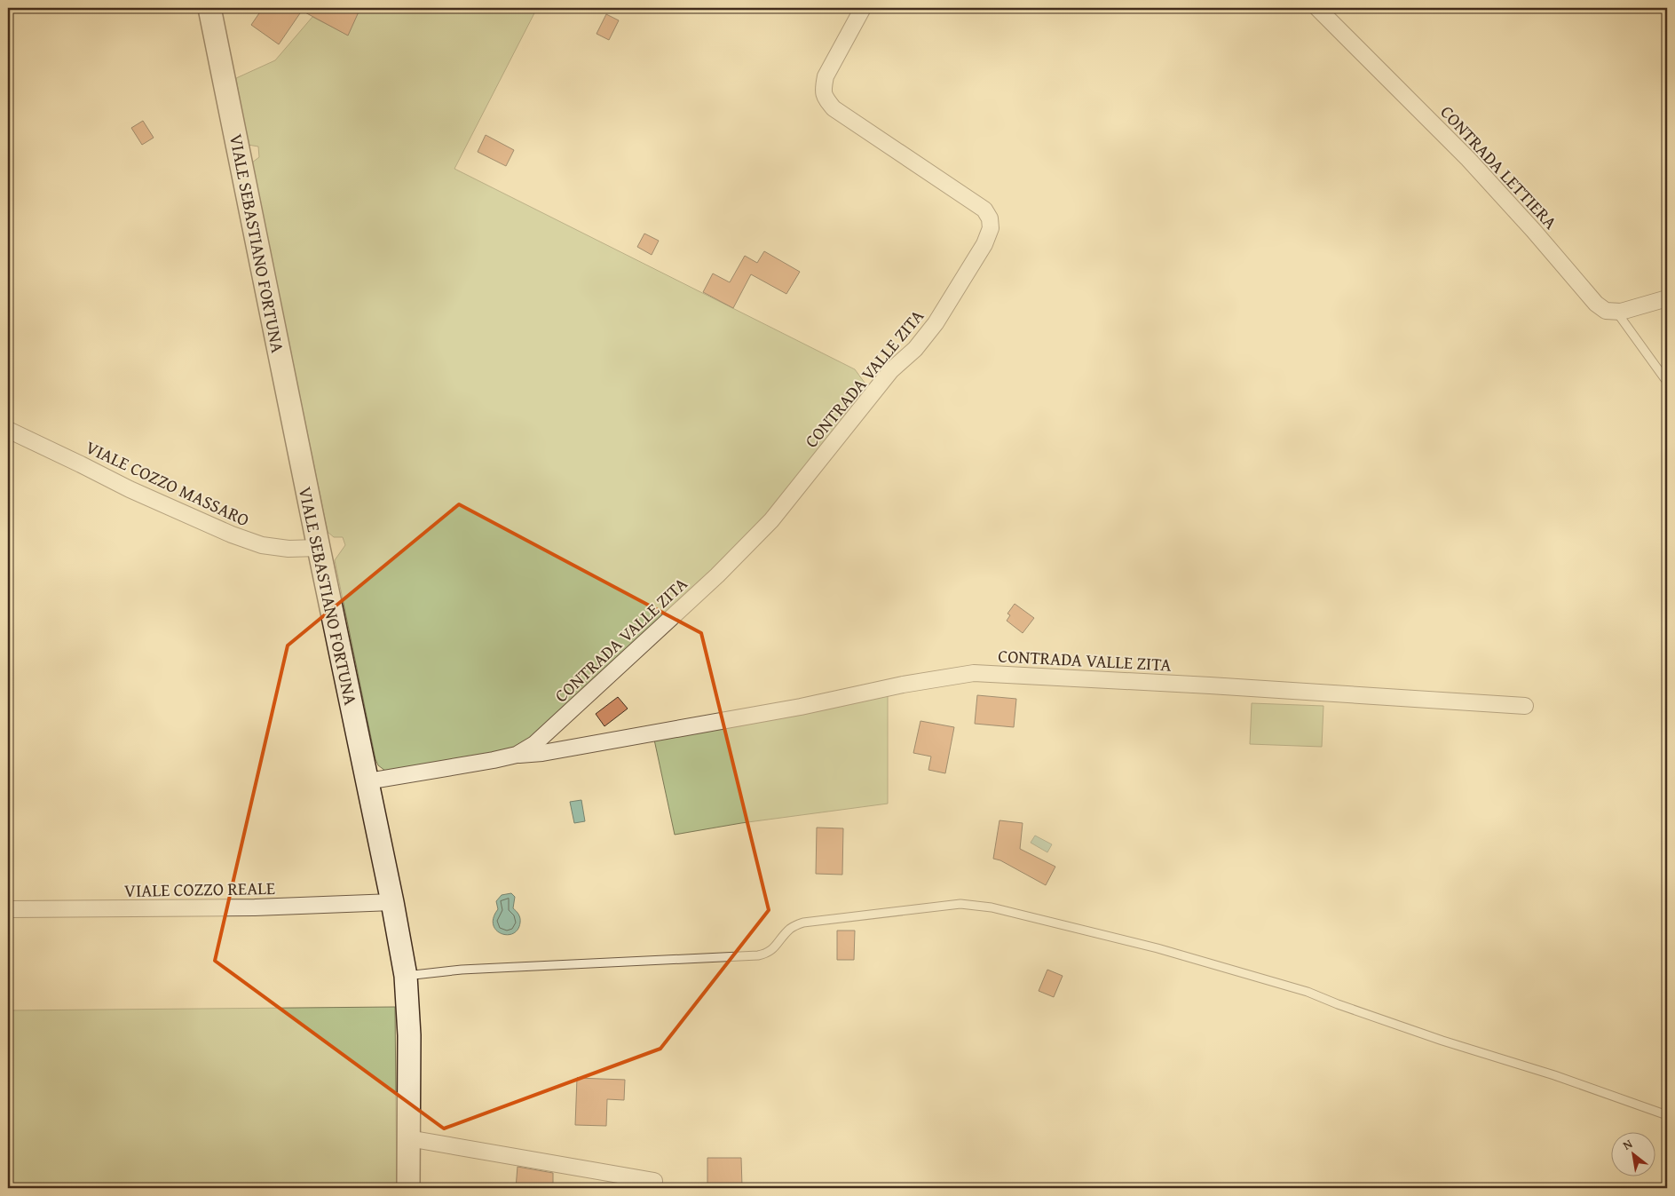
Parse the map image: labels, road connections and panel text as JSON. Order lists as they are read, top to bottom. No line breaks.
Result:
{"streets":{"street":["CONTRADA LETTIERA","VIALE SEBASTIANO FORTUNA","CONTRADA VALLE ZITA","VIALE COZZO MASSARO","VIALE COZZO REALE"]},"crossings":[["VIALE SEBASTIANO FORTUNA","CONTRADA VALLE ZITA"],["VIALE SEBASTIANO FORTUNA","VIALE COZZO MASSARO"],["VIALE SEBASTIANO FORTUNA","VIALE COZZO REALE"]],"north":"top left"}
